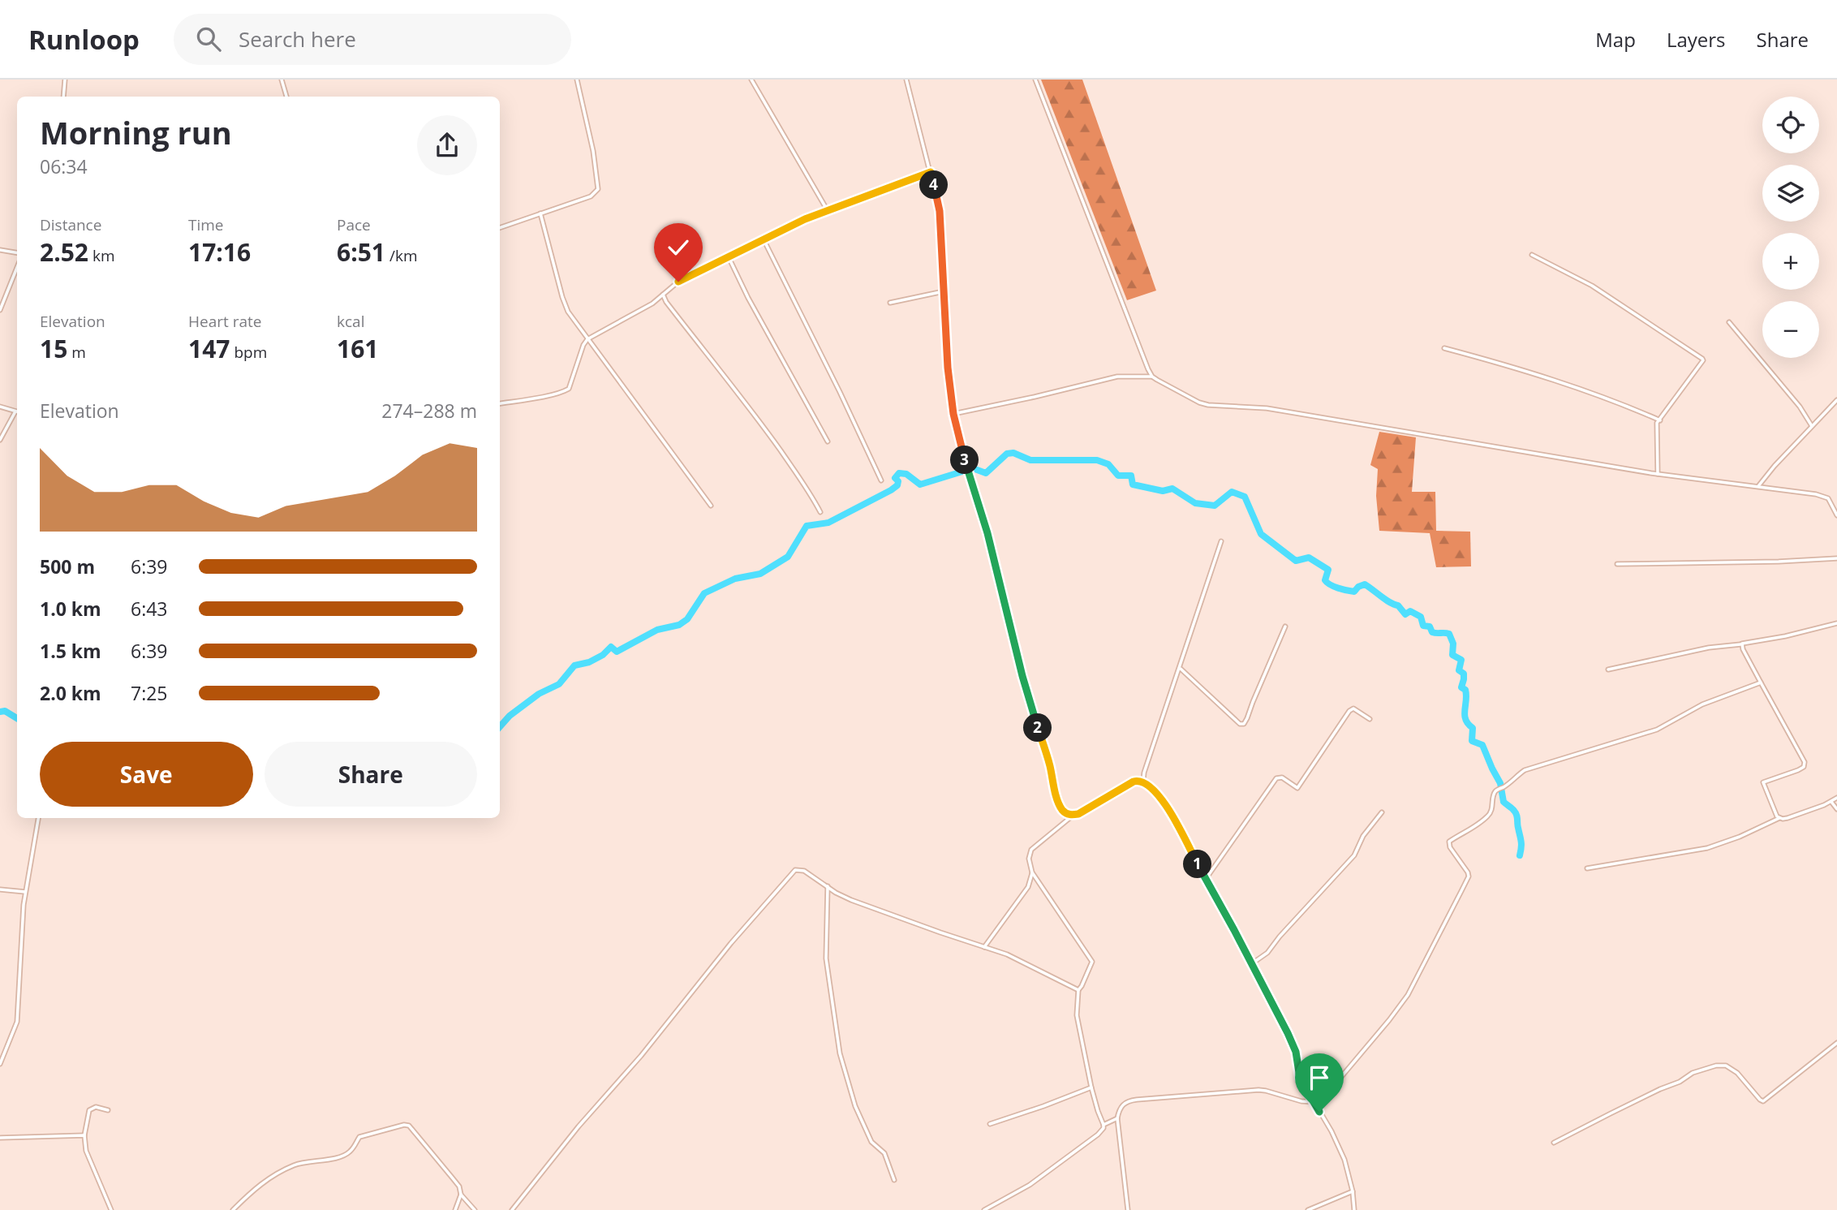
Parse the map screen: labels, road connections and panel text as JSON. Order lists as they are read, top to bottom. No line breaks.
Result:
{"page":{"header":"Runloop","search":"Search here","nav":["Map","Layers","Share"],"map_buttons":["+","−"],"heading":["Morning run","06:34"],"pins":["4","3","2","1"],"stats":[["Distance","2.52 km"],["Time","17:16"],["Pace","6:51 /km"],["Elevation","15 m"],["Heart rate","147 bpm"],["kcal","161"]],"chart":["Elevation","274–288 m"],"list":[{"name":"500 m","note":"6:39"},{"name":"1.0 km","note":"6:43"},{"name":"1.5 km","note":"6:39"},{"name":"2.0 km","note":"7:25"}],"buttons":["Save","Share"]}}
